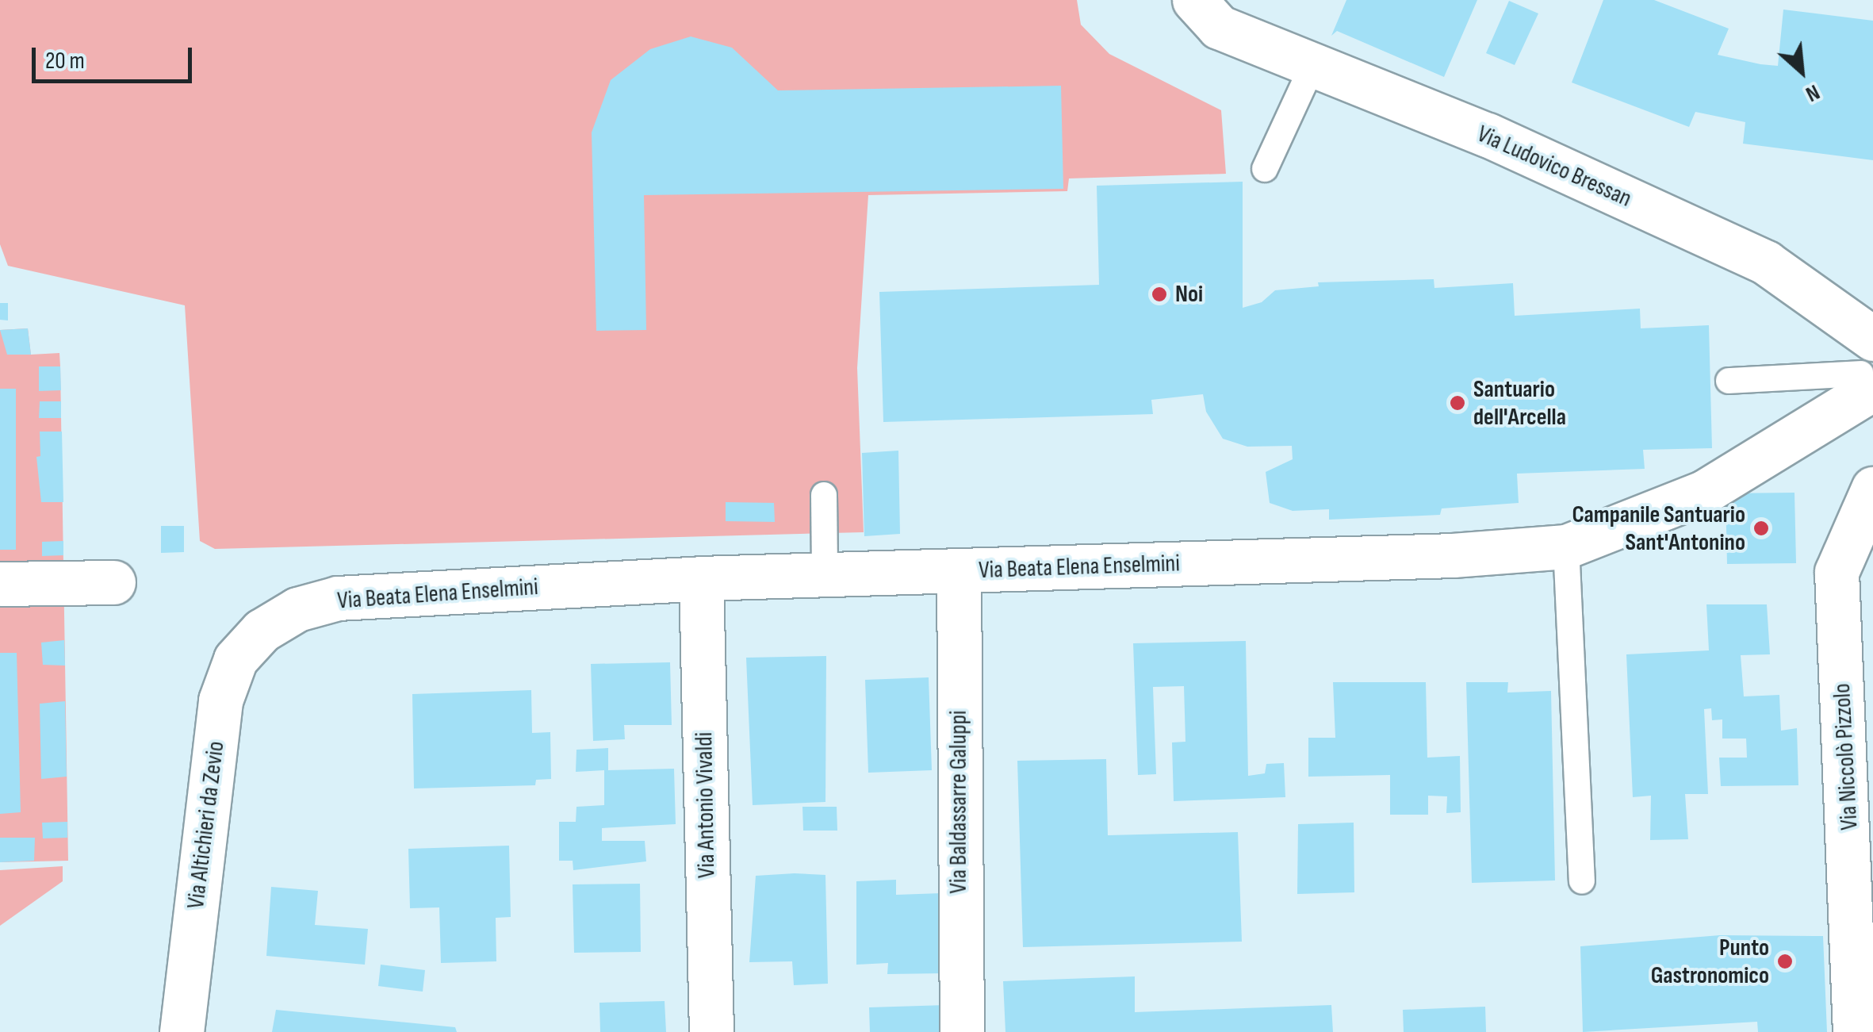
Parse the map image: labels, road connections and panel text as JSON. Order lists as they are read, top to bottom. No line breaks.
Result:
{"streets":{"street":["Via Ludovico Bressan","Via Beata Elena Enselmini","Via Niccolò Pizzolo","Via Baldassarre Galuppi","Via Antonio Vivaldi","Via Altichieri da Zevio"]},"crossings":[["Via Ludovico Bressan","Via Beata Elena Enselmini"],["Via Beata Elena Enselmini","Via Baldassarre Galuppi"],["Via Beata Elena Enselmini","Via Antonio Vivaldi"],["Via Beata Elena Enselmini","Via Altichieri da Zevio"]],"places":["Noi","Santuario dell'Arcella","Campanile Santuario Sant'Antonino","Punto Gastronomico"],"scale_bar":"20 m","north":"bottom right"}
